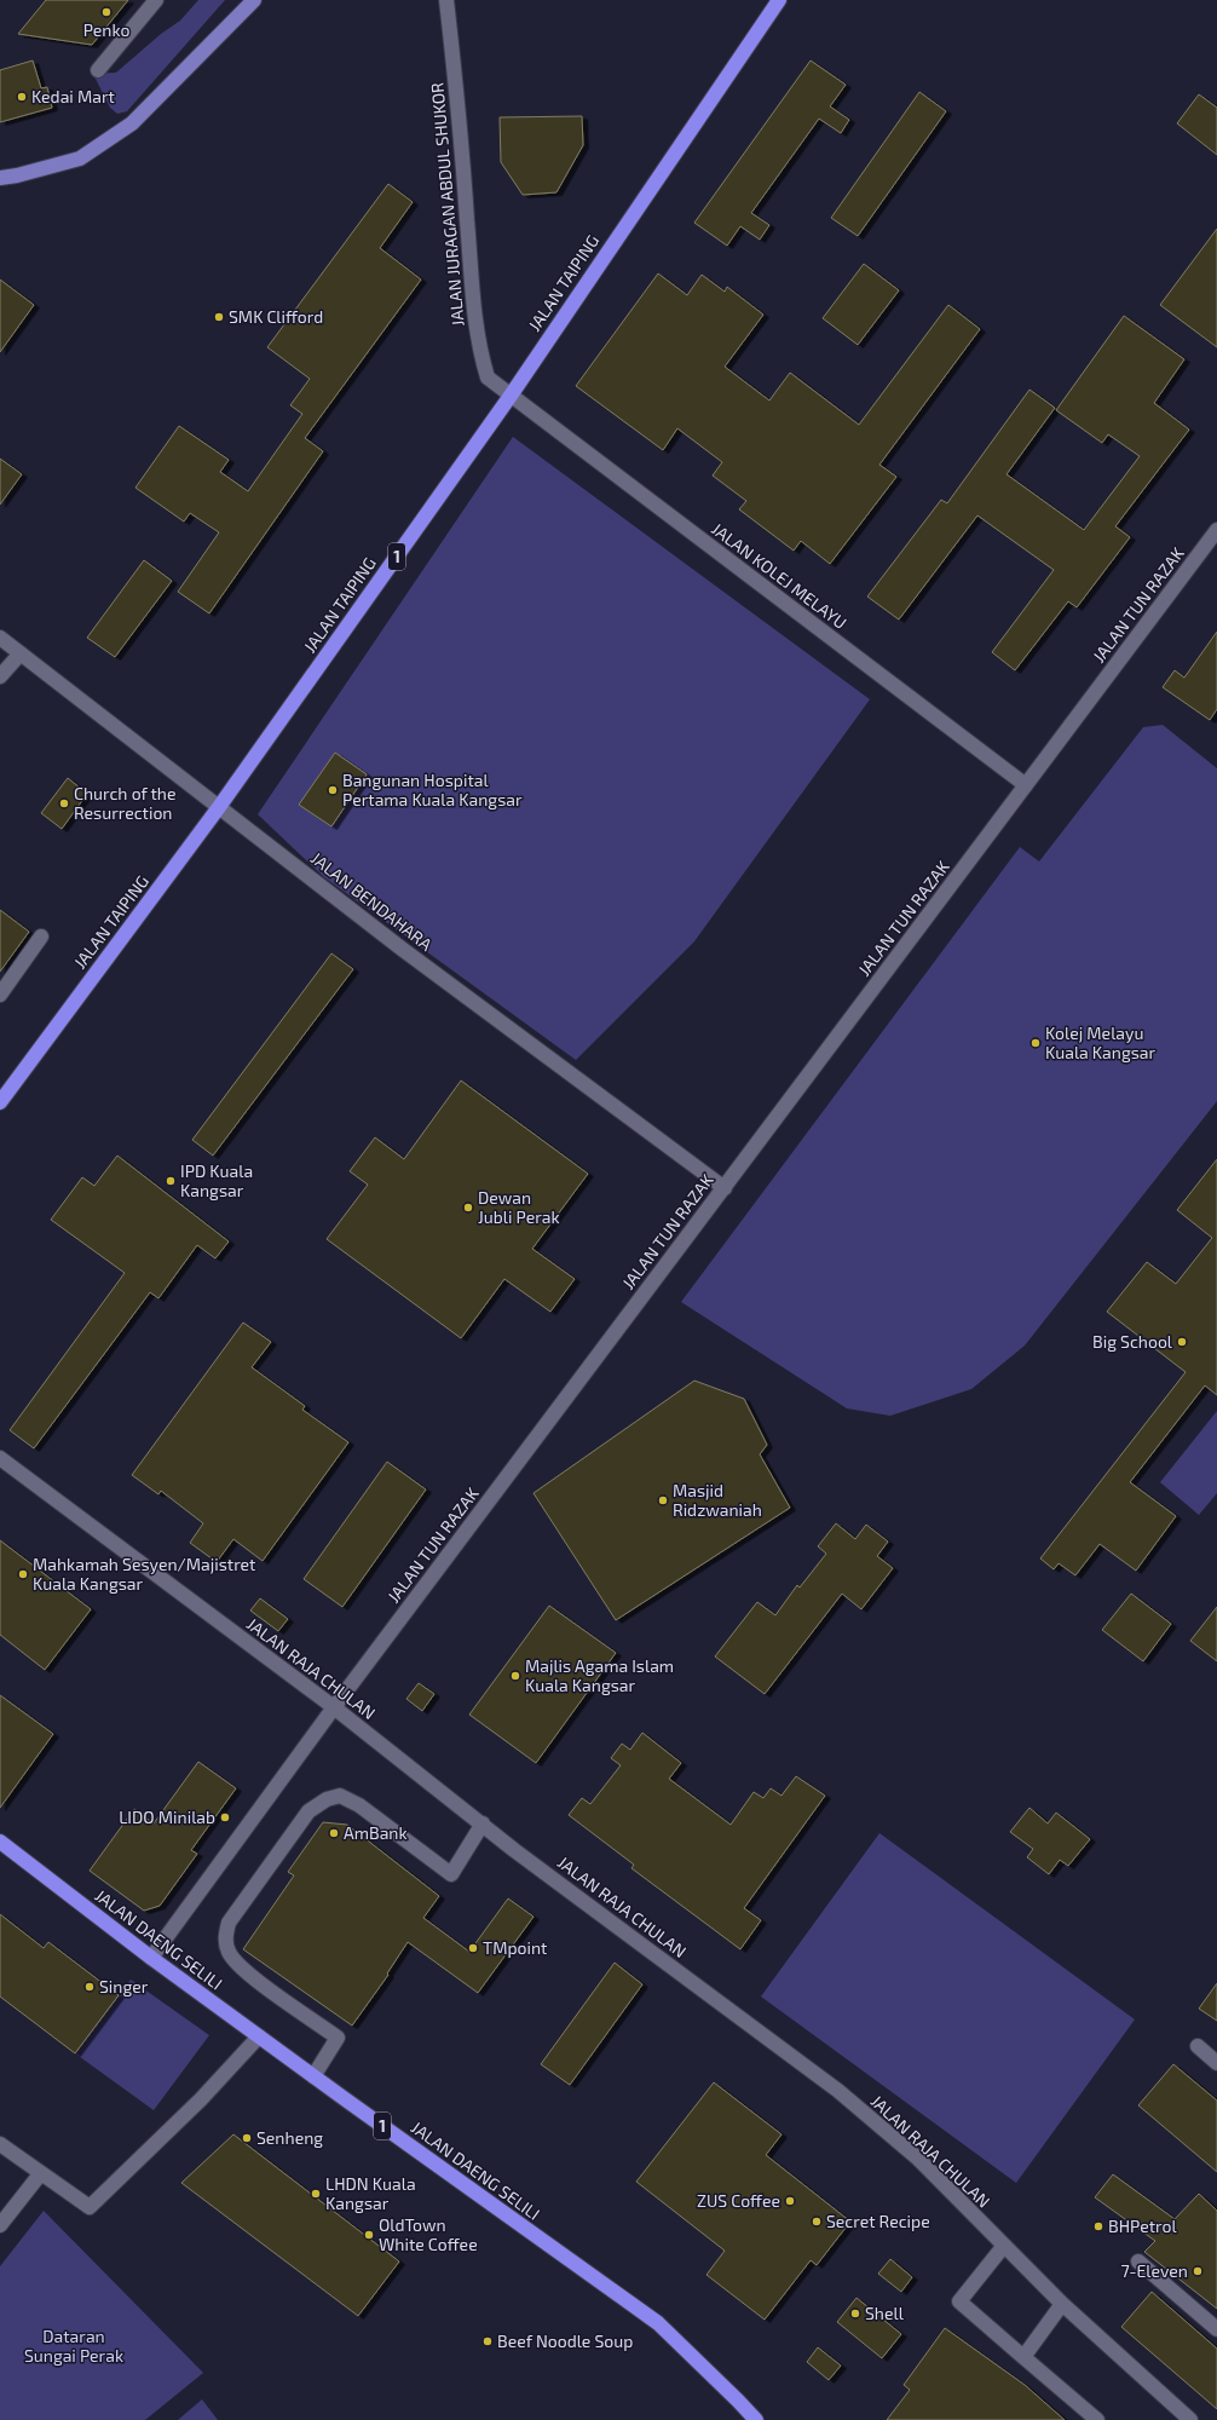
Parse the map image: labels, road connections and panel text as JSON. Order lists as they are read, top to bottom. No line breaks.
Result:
{"streets":{"highway":["JALAN TAIPING","1","JALAN DAENG SELILI"],"street":["JALAN JURAGAN ABDUL SHUKOR","JALAN KOLEJ MELAYU","JALAN TUN RAZAK","JALAN BENDAHARA","JALAN RAJA CHULAN"]},"crossings":[["JALAN JURAGAN ABDUL SHUKOR","JALAN TAIPING"],["JALAN JURAGAN ABDUL SHUKOR","JALAN KOLEJ MELAYU"],["JALAN TAIPING","JALAN KOLEJ MELAYU"],["JALAN TAIPING","JALAN BENDAHARA"],["JALAN KOLEJ MELAYU","JALAN TUN RAZAK"],["JALAN TUN RAZAK","JALAN BENDAHARA"],["JALAN TUN RAZAK","JALAN RAJA CHULAN"],["JALAN TUN RAZAK","JALAN DAENG SELILI"]],"parks":["Dataran Sungai Perak"],"places":["Penko","Kedai Mart","SMK Clifford","Bangunan Hospital Pertama Kuala Kangsar","Church of the Resurrection","Kolej Melayu Kuala Kangsar","IPD Kuala Kangsar","Dewan Jubli Perak","Big School","Masjid Ridzwaniah","Mahkamah Sesyen/Majistret Kuala Kangsar","Majlis Agama Islam Kuala Kangsar","LIDO Minilab","AmBank","TMpoint","Singer","Senheng","LHDN Kuala Kangsar","ZUS Coffee","Secret Recipe","BHPetrol","OldTown White Coffee","7-Eleven","Shell","Beef Noodle Soup"]}
